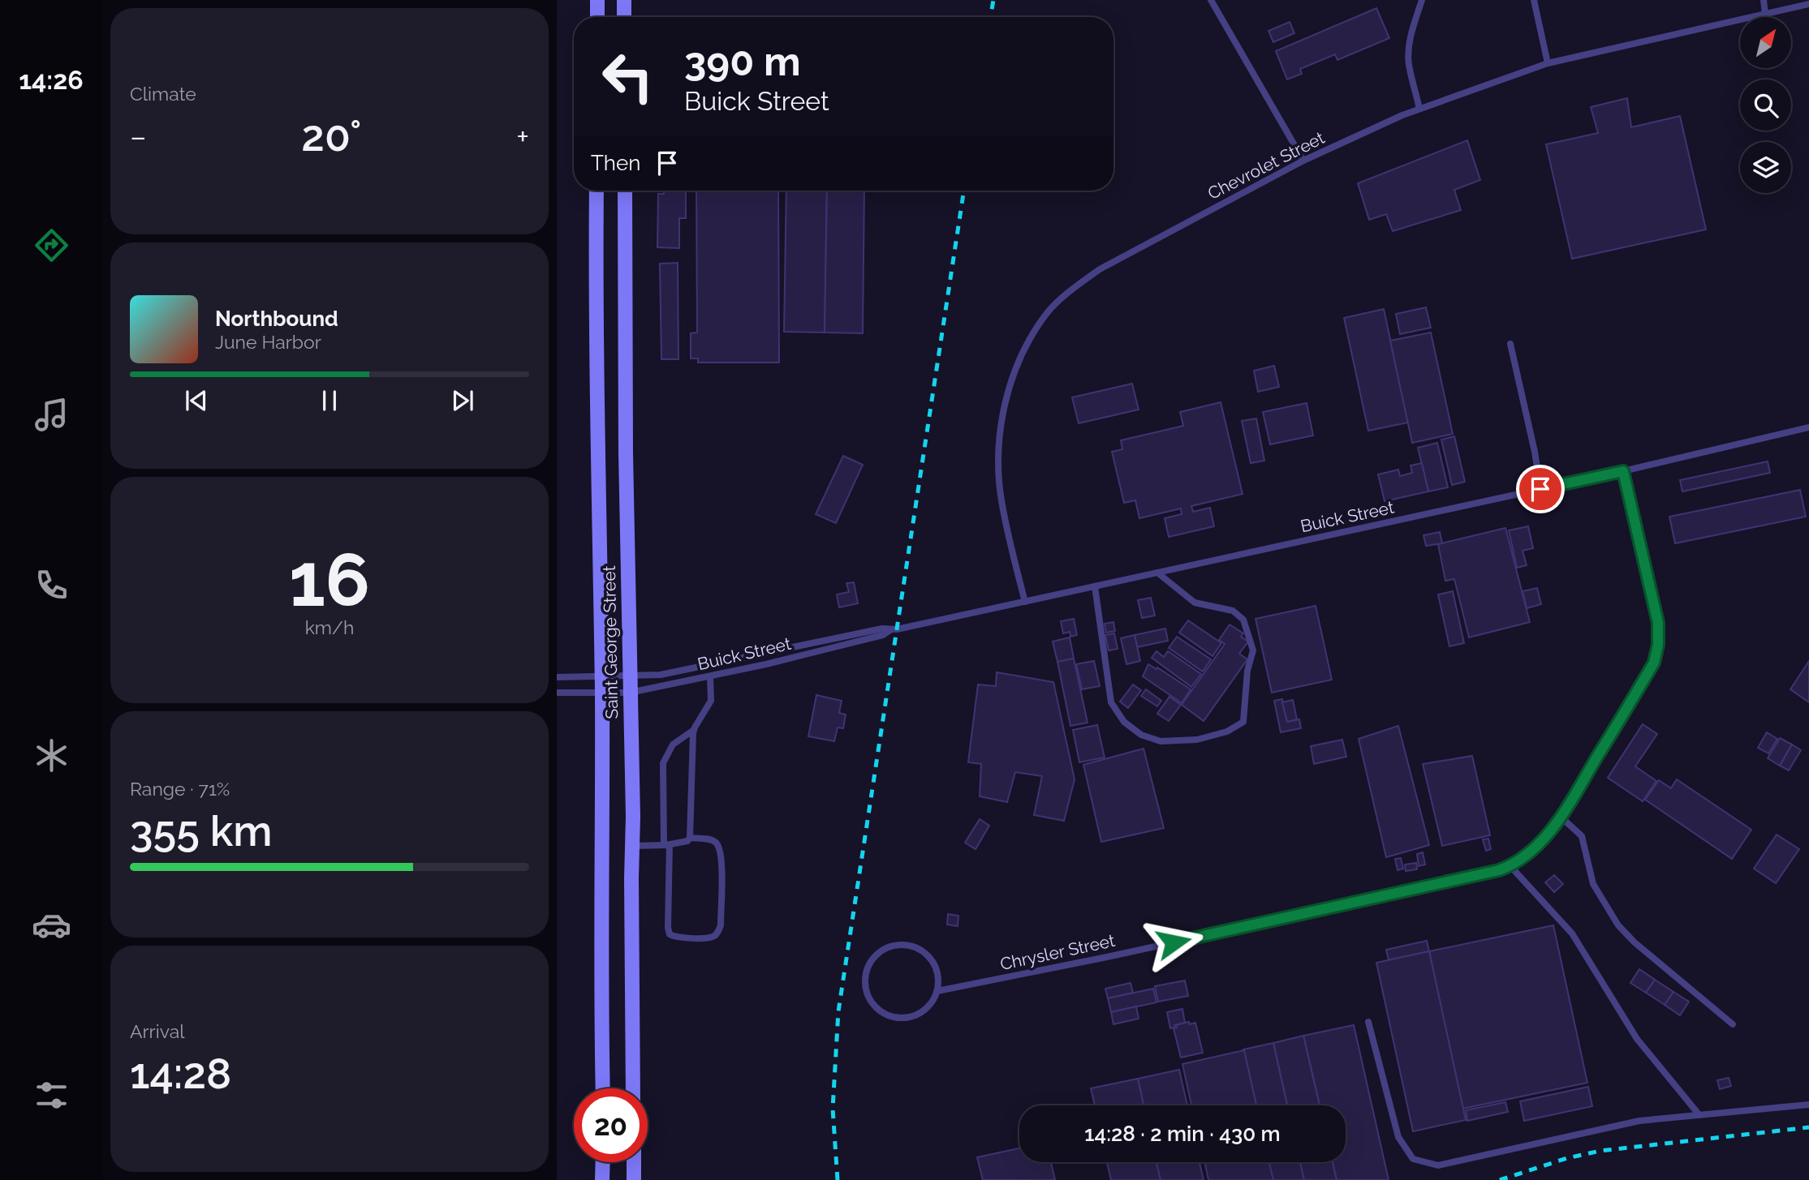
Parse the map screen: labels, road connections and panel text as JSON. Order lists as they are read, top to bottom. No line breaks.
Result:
{"streets":{"main road":["Saint George Street"],"lane":["Chevrolet Street","Buick Street","Chrysler Street"]},"crossings":[["Chevrolet Street","Buick Street"],["Buick Street","Saint George Street"],["Buick Street","Chrysler Street"]],"north":"top right","page":{"tabs":"14:26","tile":["Climate",["16","km/h"],["Range · 71%","355 km"],["Arrival","14:28"]],"turn":["390 m","Buick Street"],"heat":["−","20°","+"],"then":"Then","song":["Northbound","June Harbor"],"limit":"20","trip":"14:28 · 2 min · 430 m"}}
